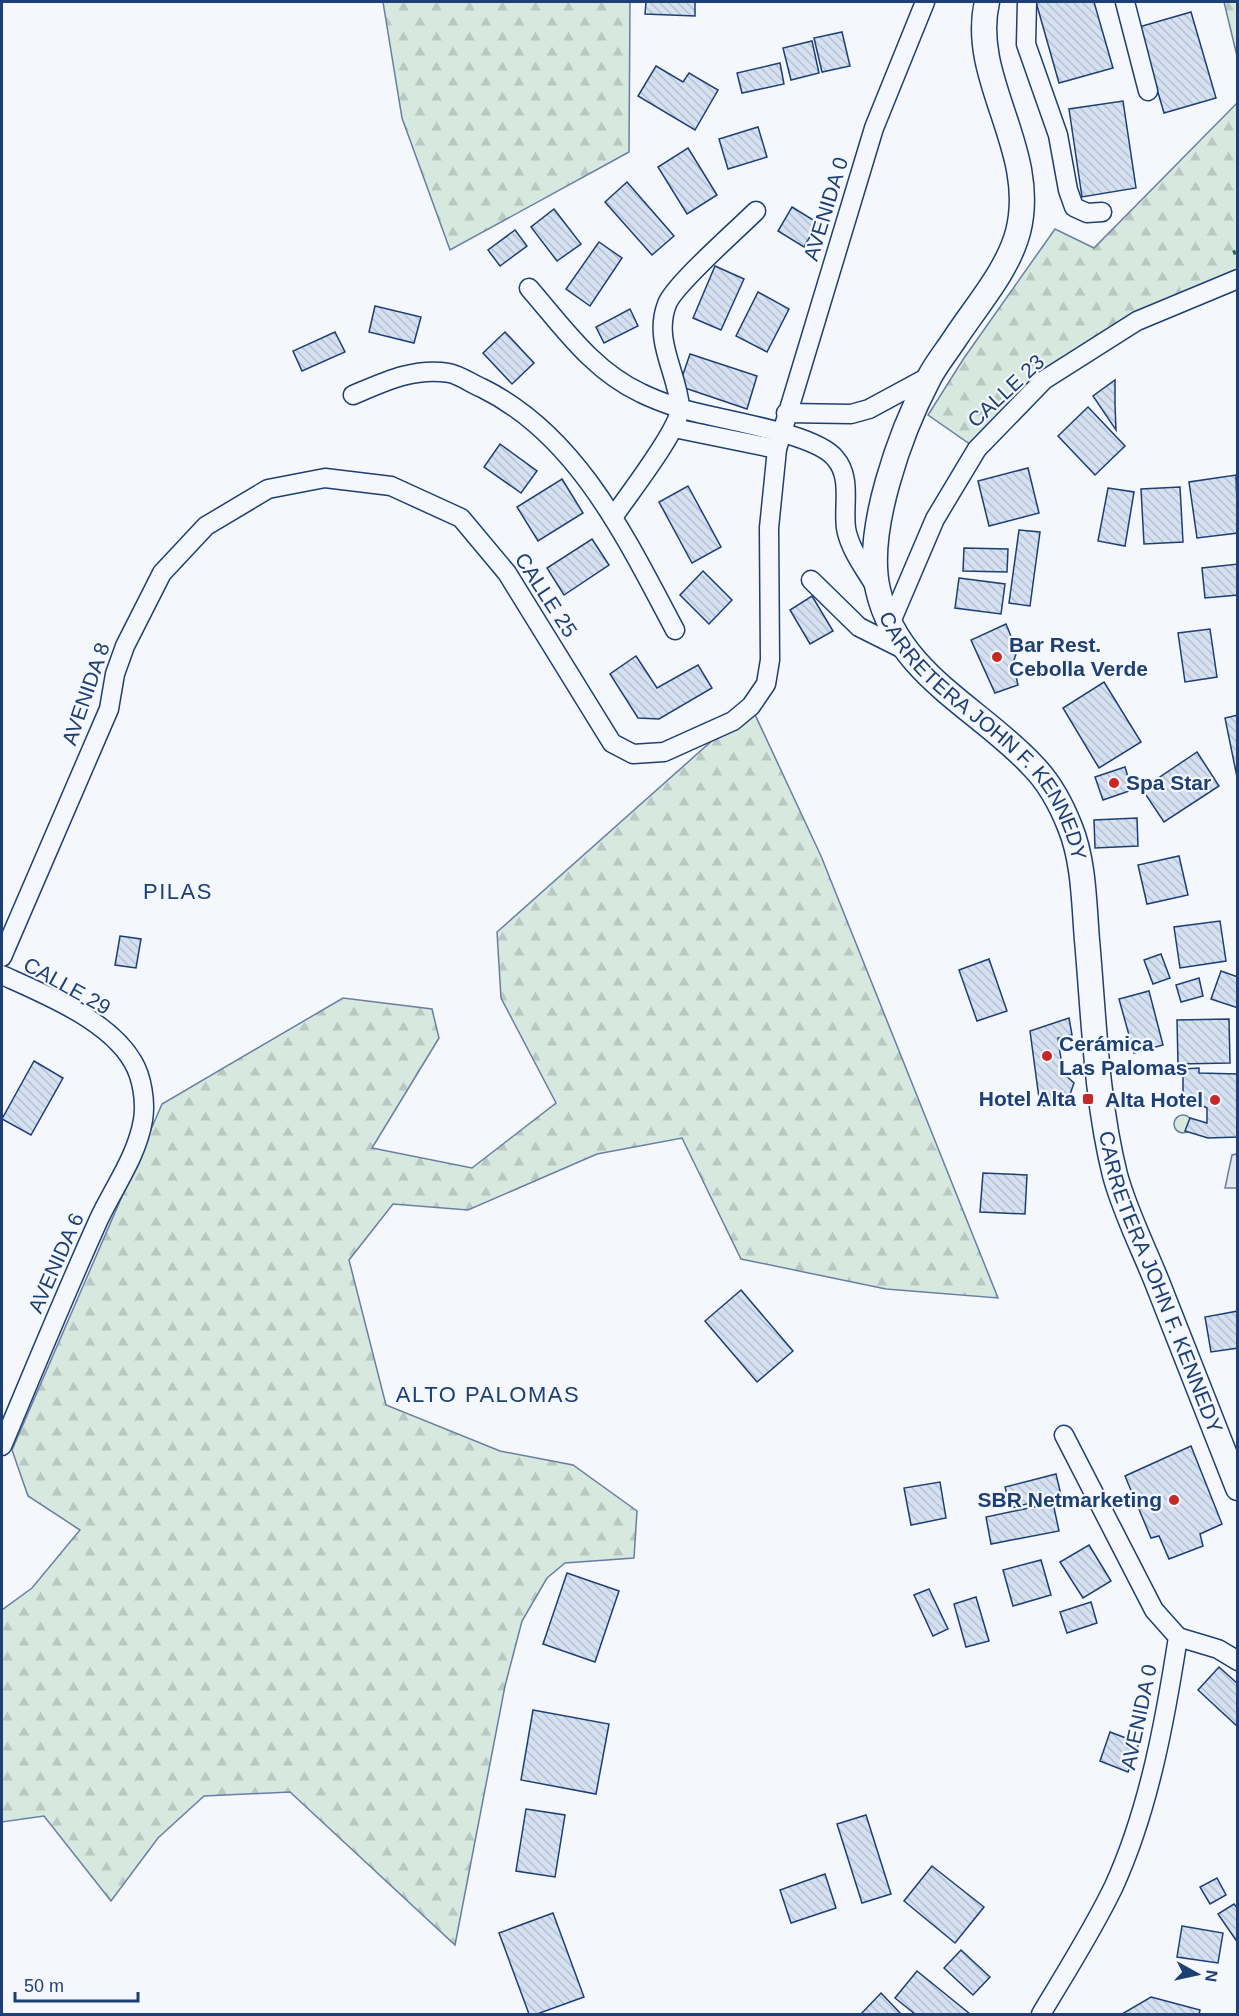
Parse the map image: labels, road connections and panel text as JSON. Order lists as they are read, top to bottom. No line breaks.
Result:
{"streets":{"main road":["CARRETERA JOHN F. KENNEDY"],"street":["AVENIDA 0","CALLE 23","CALLE 25","AVENIDA 8","CALLE 29","AVENIDA 6"]},"crossings":[["AVENIDA 0","CALLE 25"],["CALLE 23","CARRETERA JOHN F. KENNEDY"],["CALLE 25","AVENIDA 8"],["CALLE 29","AVENIDA 6"]],"districts":["PILAS","ALTO PALOMAS"],"places":{"other":["Bar Rest. Cebolla Verde","Spa Star","Cerámica Las Palomas","Alta Hotel","SBR Netmarketing"],"transit":["Hotel Alta"]},"scale_bar":"50 m","north":"right"}
